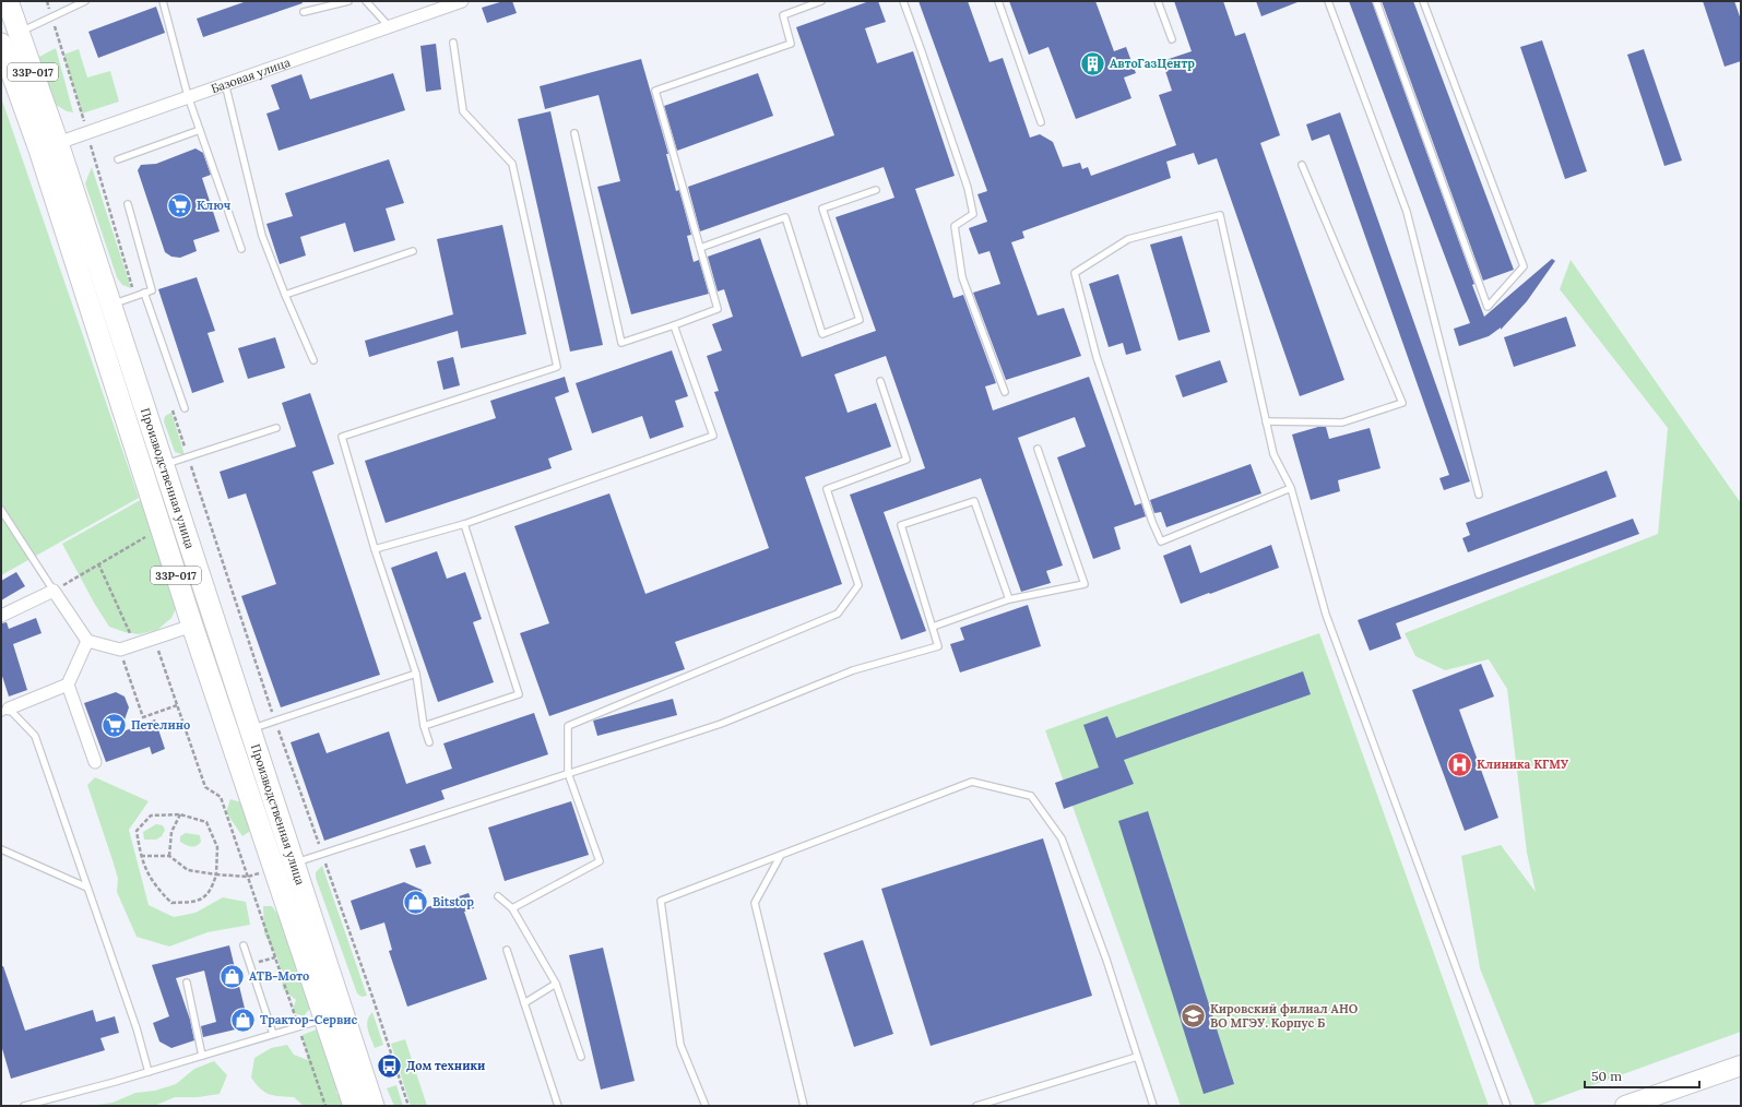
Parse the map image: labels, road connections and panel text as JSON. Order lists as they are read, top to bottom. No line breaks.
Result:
{"streets":{"highway":["33Р-017","Производственная улица"],"street":["Базовая улица"]},"crossings":[["Базовая улица","Производственная улица"]],"places":{"building":["АвтоГазЦентр"],"supermarket":["Ключ","Петелино"],"hospital":["Клиника КГМУ"],"shop":["Bitstop","АТВ-Мото","Трактор-Сервис"],"school or university":["Кировский филиал АНО ВО МГЭУ. Корпус Б"],"bus stop":["Дом техники"]},"scale_bar":"50 m"}
